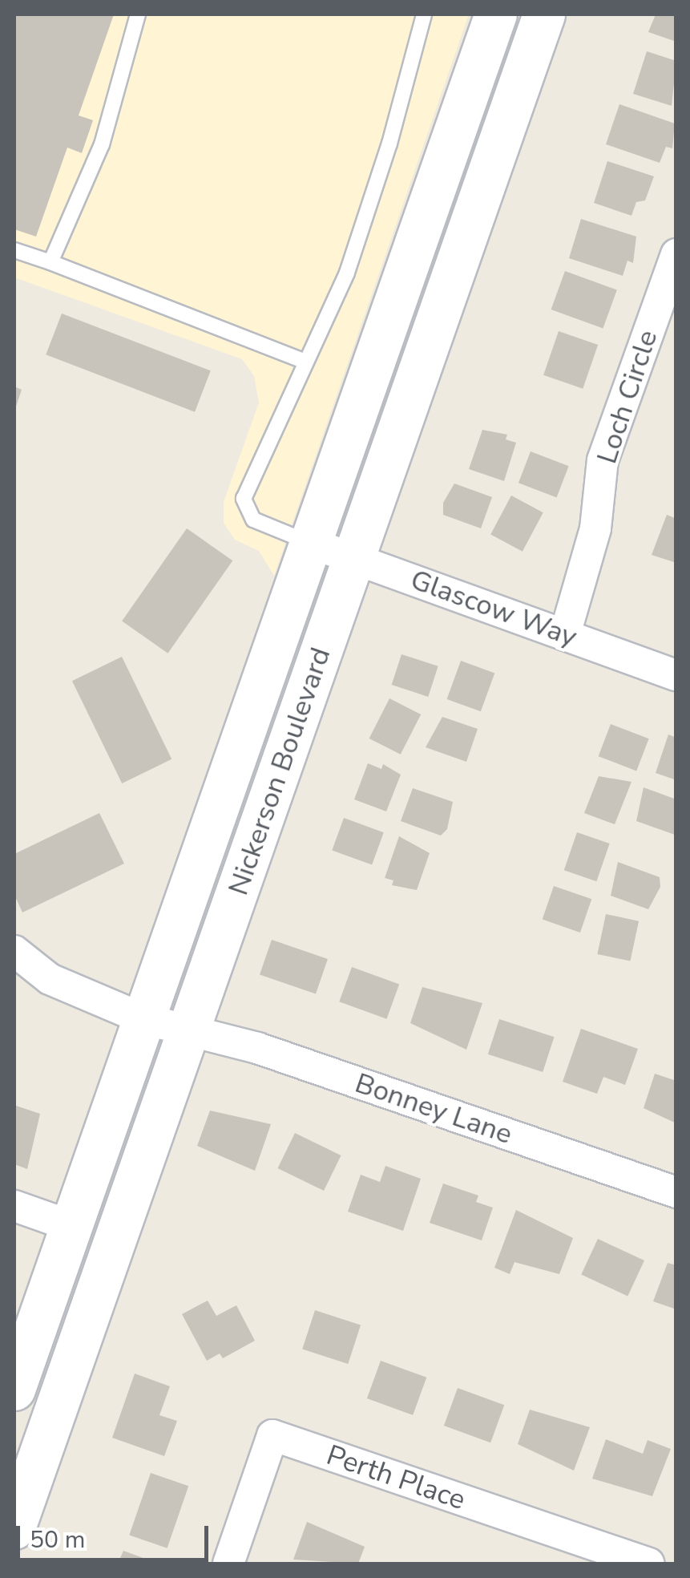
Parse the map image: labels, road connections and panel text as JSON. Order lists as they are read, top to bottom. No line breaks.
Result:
{"streets":{"street":["Loch Circle","Glascow Way","Nickerson Boulevard","Bonney Lane","Perth Place"]},"crossings":[["Loch Circle","Glascow Way"],["Glascow Way","Nickerson Boulevard"],["Nickerson Boulevard","Bonney Lane"]],"scale_bar":"50 m"}
